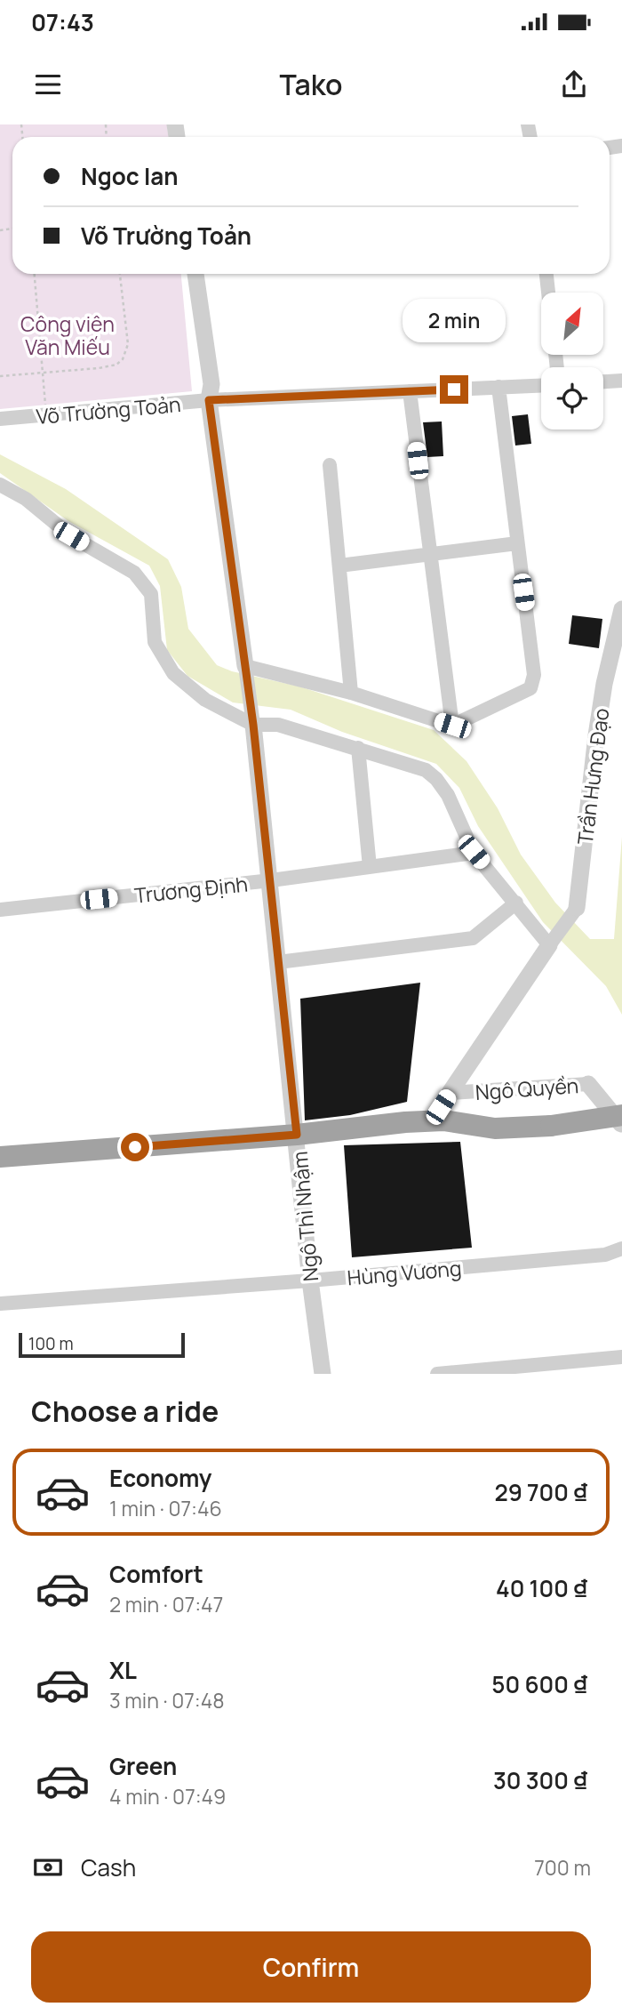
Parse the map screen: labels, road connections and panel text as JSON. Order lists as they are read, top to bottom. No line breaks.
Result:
{"streets":{"street":["Võ Trường Toản","Trần Hưng Đạo","Trương Định","Ngô Quyền","Ngô Thì Nhậm","Hùng Vương"]},"crossings":[["Trương Định","Ngô Thì Nhậm"],["Ngô Thì Nhậm","Hùng Vương"]],"parks":["Công viên Văn Miếu"],"scale_bar":"100 m","north":"top right","page":{"status":"07:43","header":"Tako","banner":["Ngoc lan","Võ Trường Toản"],"bubble":"2 min","scale":"100 m","heading":"Choose a ride","list":[{"name":"Economy","note":"1 min · 07:46","value":"29 700 ₫"},{"name":"Comfort","note":"2 min · 07:47","value":"40 100 ₫"},{"name":"XL","note":"3 min · 07:48","value":"50 600 ₫"},{"name":"Green","note":"4 min · 07:49","value":"30 300 ₫"}],"pay":["Cash","700 m"],"buttons":"Confirm"}}
